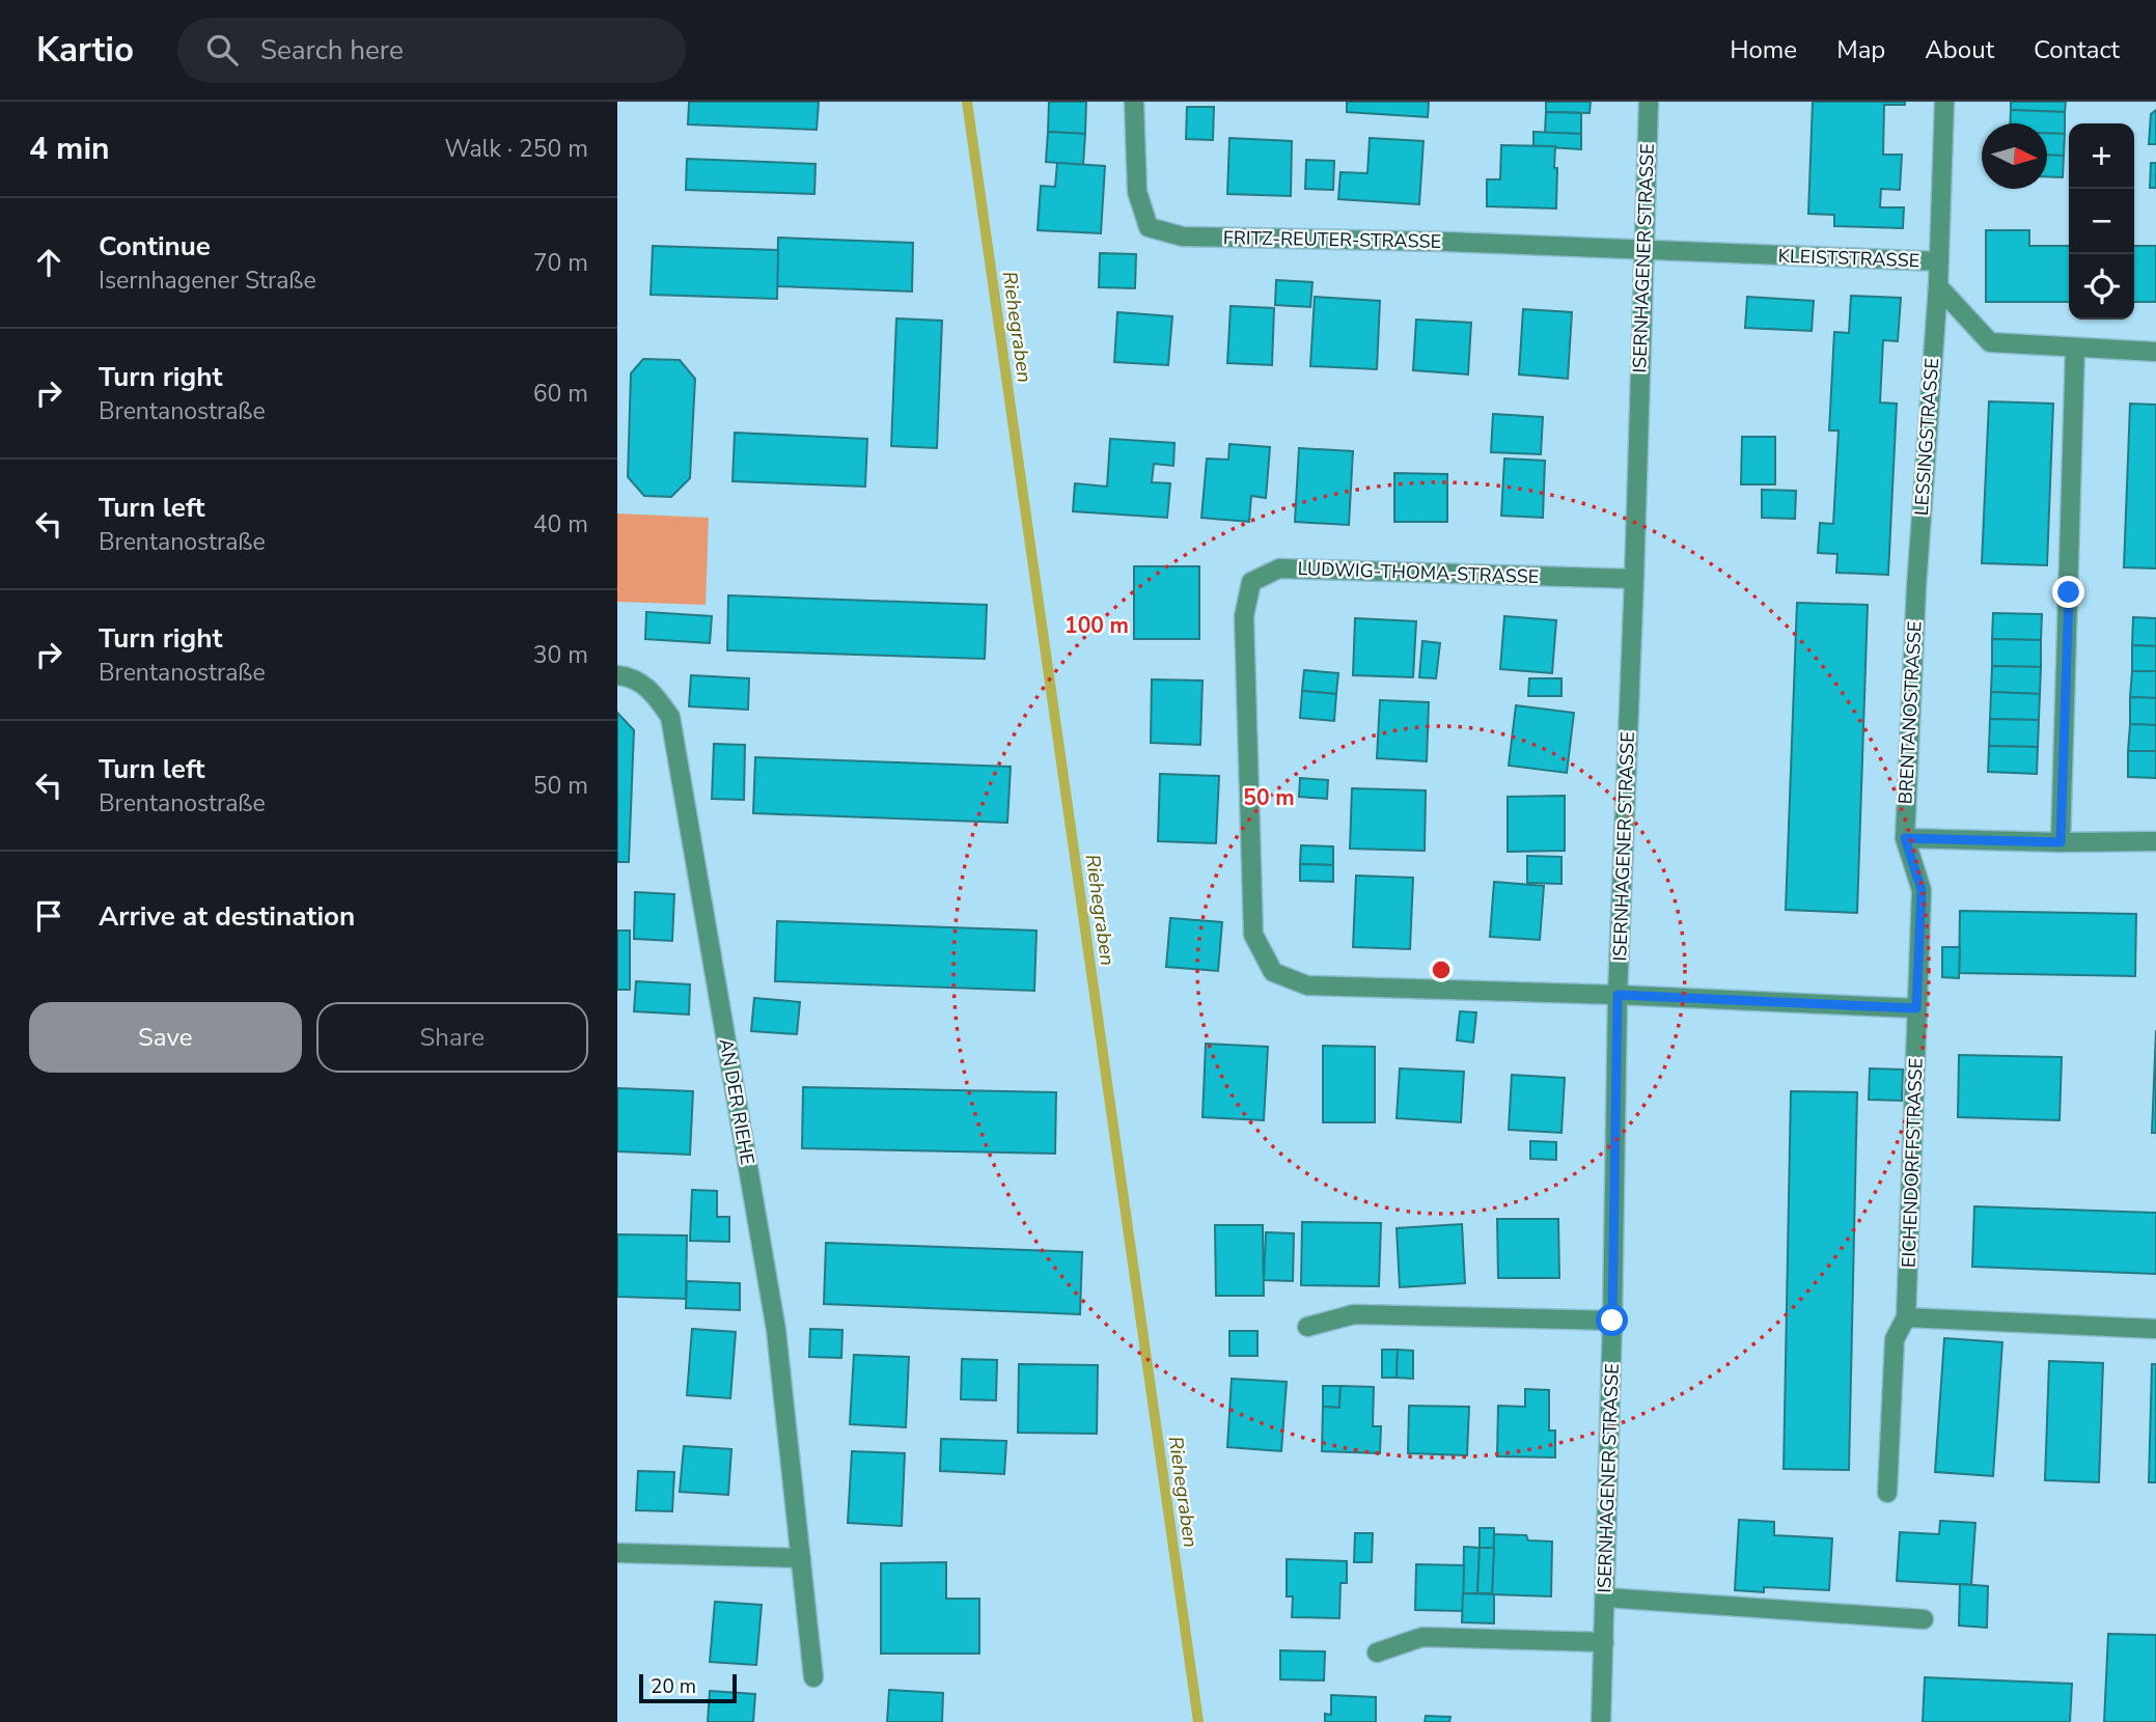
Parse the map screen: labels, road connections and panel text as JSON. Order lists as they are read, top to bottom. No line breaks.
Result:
{"streets":{"street":["FRITZ-REUTER-STRASSE","ISERNHAGENER STRASSE","KLEISTSTRASSE","LESSINGSTRASSE","LUDWIG-THOMA-STRASSE","BRENTANOSTRASSE","AN DER RIEHE","EICHENDORFFSTRASSE"]},"crossings":[["FRITZ-REUTER-STRASSE","ISERNHAGENER STRASSE"],["FRITZ-REUTER-STRASSE","KLEISTSTRASSE"],["ISERNHAGENER STRASSE","KLEISTSTRASSE"],["ISERNHAGENER STRASSE","LUDWIG-THOMA-STRASSE"],["KLEISTSTRASSE","LESSINGSTRASSE"],["LESSINGSTRASSE","BRENTANOSTRASSE"],["BRENTANOSTRASSE","EICHENDORFFSTRASSE"]],"water":["Riehegraben"],"scale_bar":"20 m","north":"right","page":{"header":"Kartio","search":"Search here","nav":["Home","Map","About","Contact"],"heading":["4 min","Walk · 250 m"],"map_buttons":["+","−"],"list":[["Continue","Isernhagener Straße","70 m"],["Turn right","Brentanostraße","60 m"],["Turn left","Brentanostraße","40 m"],["Turn right","Brentanostraße","30 m"],["Turn left","Brentanostraße","50 m"],"Arrive at destination"],"buttons":["Save","Share"],"scale":"20 m"},"rings":["100 m","50 m"]}
